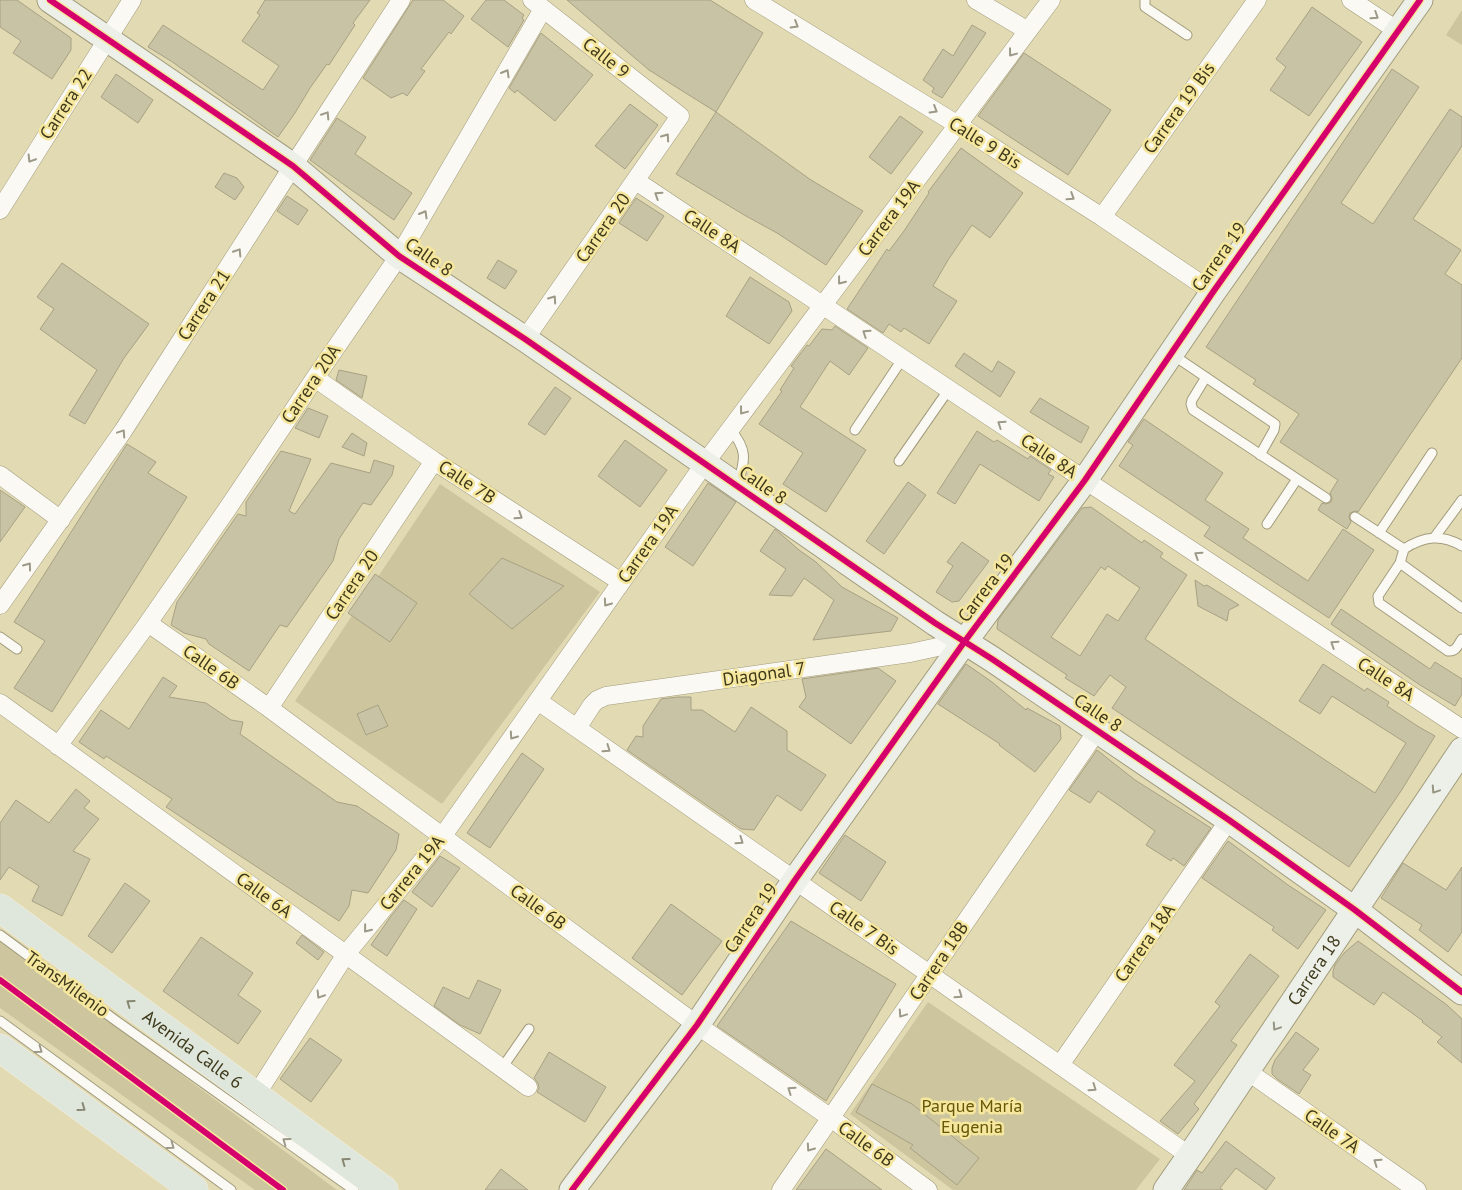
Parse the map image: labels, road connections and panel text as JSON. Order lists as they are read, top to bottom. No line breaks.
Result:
{"streets":{"main road":["Avenida Calle 6"],"street":["Calle 9","Carrera 22","Carrera 19 Bis","Calle 9 Bis","Carrera 19A","Carrera 20","Calle 8A","Calle 8","Carrera 19","Carrera 21","Carrera 20A","Calle 7B","Calle 6B","Diagonal 7","Calle 6A","Calle 7 Bis","Carrera 18A","Carrera 18B","Carrera 18","Calle 7A"],"lane":["TransMilenio"]},"crossings":[["Calle 9","Carrera 20"],["Calle 9","Carrera 20A"],["Carrera 22","Calle 8"],["Carrera 19 Bis","Calle 9 Bis"],["Calle 9 Bis","Carrera 19A"],["Calle 9 Bis","Carrera 19"],["Carrera 19A","Calle 8A"],["Carrera 19A","Calle 8"],["Carrera 19A","Calle 7B"],["Carrera 19A","Calle 6B"],["Carrera 19A","Calle 6A"],["Carrera 19A","Calle 7 Bis"],["Carrera 19A","Avenida Calle 6"],["Carrera 20","Calle 8A"],["Carrera 20","Calle 8"],["Carrera 20","Calle 7B"],["Carrera 20","Calle 6B"],["Calle 8A","Carrera 19"],["Calle 8","Carrera 19"],["Calle 8","Carrera 21"],["Calle 8","Carrera 20A"],["Calle 8","Diagonal 7"],["Calle 8","Carrera 18A"],["Calle 8","Carrera 18B"],["Calle 8","Carrera 18"],["Carrera 19","Calle 6B"],["Carrera 19","Diagonal 7"],["Carrera 19","Calle 7 Bis"],["Carrera 20A","Calle 7B"],["Carrera 20A","Calle 6B"],["Carrera 20A","Calle 6A"],["Calle 6B","Carrera 18B"],["Diagonal 7","Calle 7 Bis"],["Calle 7 Bis","Carrera 18A"],["Calle 7 Bis","Carrera 18B"],["Calle 7 Bis","Carrera 18"],["Carrera 18","Calle 7A"]],"one_way":["Carrera 22","Calle 9 Bis","Carrera 19A","Carrera 20","Calle 8A","Carrera 21","Calle 7B","Calle 7 Bis","Carrera 18B","Carrera 18","Calle 7A"],"parks":["Parque María Eugenia"]}
